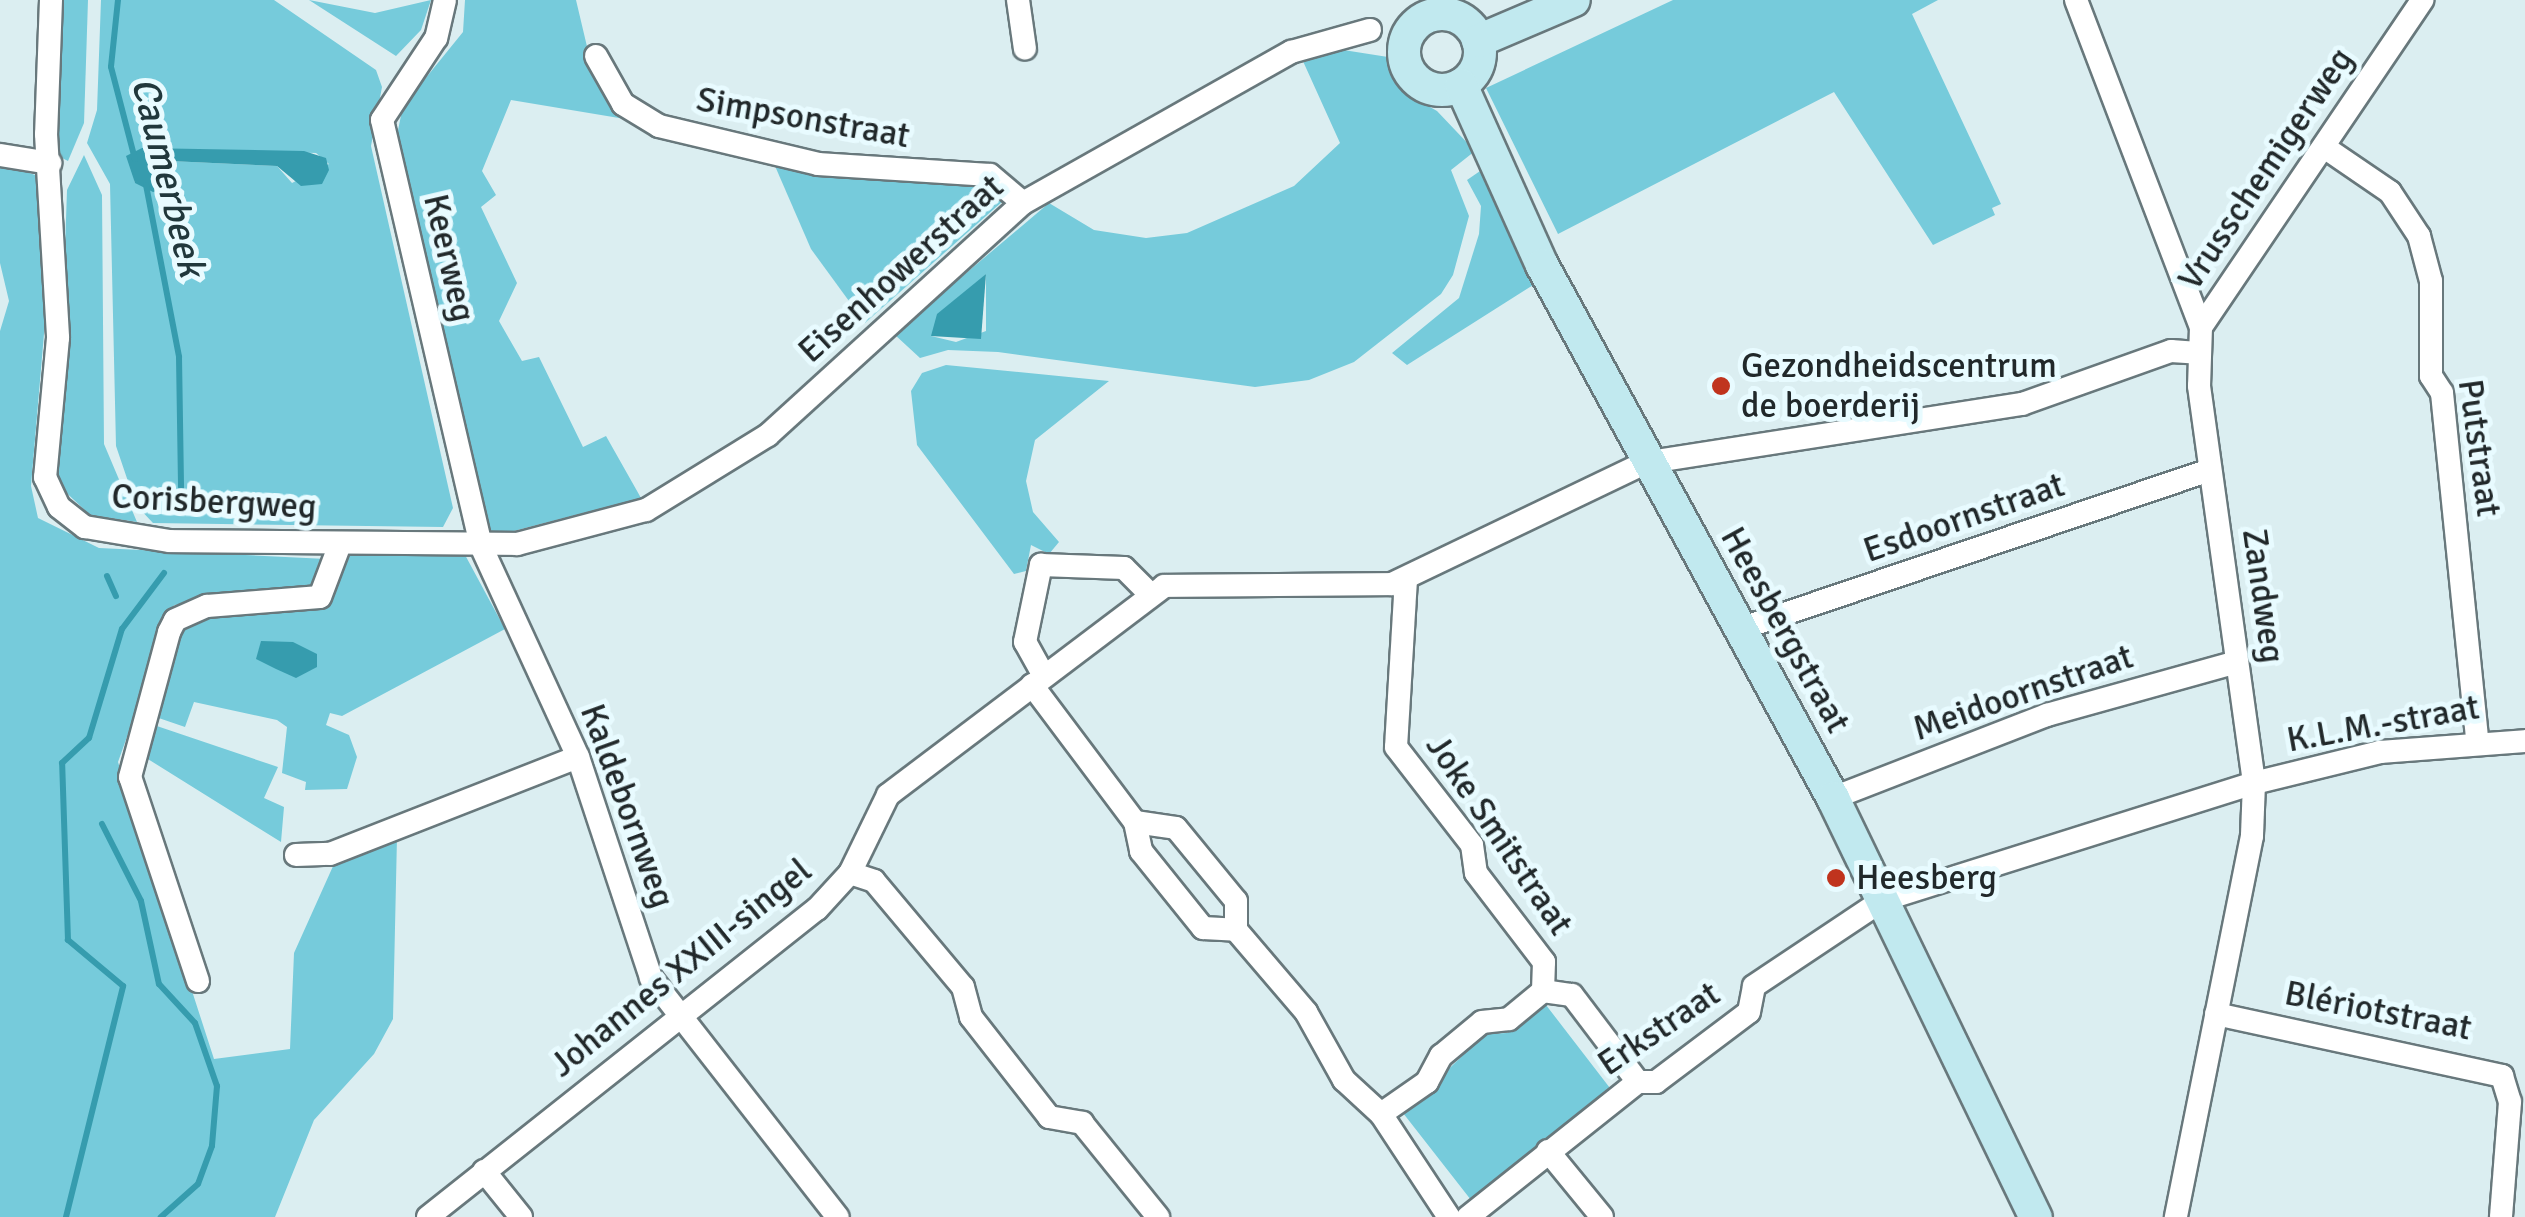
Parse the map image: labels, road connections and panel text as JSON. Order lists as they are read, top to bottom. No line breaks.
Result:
{"streets":{"street":["Simpsonstraat","Vrusschemigerweg","Keerweg","Eisenhowerstraat","Putstraat","Corisbergweg","Esdoornstraat","Zandweg","Heesbergstraat","Meidoornstraat","K.L.M.-straat","Kaldebornweg","Joke Smitstraat","Johannes XXIII-singel","Blériotstraat","Erkstraat"]},"crossings":[["Simpsonstraat","Eisenhowerstraat"],["Vrusschemigerweg","Putstraat"],["Vrusschemigerweg","Zandweg"],["Keerweg","Eisenhowerstraat"],["Keerweg","Corisbergweg"],["Keerweg","Kaldebornweg"],["Eisenhowerstraat","Corisbergweg"],["Eisenhowerstraat","Kaldebornweg"],["Putstraat","K.L.M.-straat"],["Corisbergweg","Kaldebornweg"],["Esdoornstraat","Zandweg"],["Esdoornstraat","Heesbergstraat"],["Zandweg","Meidoornstraat"],["Zandweg","K.L.M.-straat"],["Zandweg","Johannes XXIII-singel"],["Zandweg","Blériotstraat"],["Heesbergstraat","Meidoornstraat"],["Heesbergstraat","K.L.M.-straat"],["Heesbergstraat","Johannes XXIII-singel"],["Heesbergstraat","Erkstraat"],["K.L.M.-straat","Erkstraat"],["Kaldebornweg","Johannes XXIII-singel"],["Joke Smitstraat","Johannes XXIII-singel"],["Joke Smitstraat","Erkstraat"]],"water":["Caumerbeek"],"places":["Gezondheidscentrum de boerderij","Heesberg"]}
